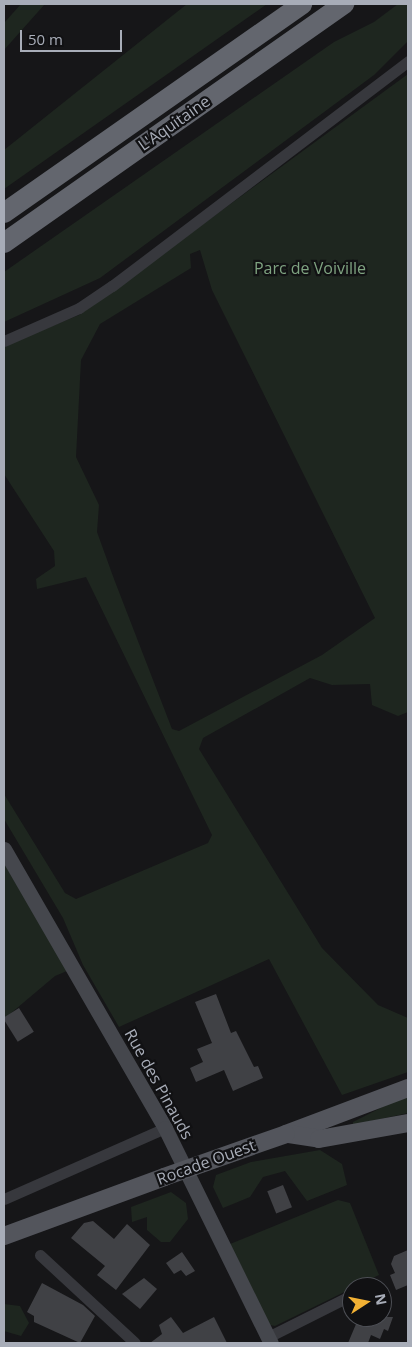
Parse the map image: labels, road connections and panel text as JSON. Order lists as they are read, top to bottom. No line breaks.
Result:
{"streets":{"highway":["L'Aquitaine"],"main road":["Rocade Ouest"],"street":["Rue des Pinauds"]},"parks":["Parc de Voiville"],"scale_bar":"50 m","north":"right"}
